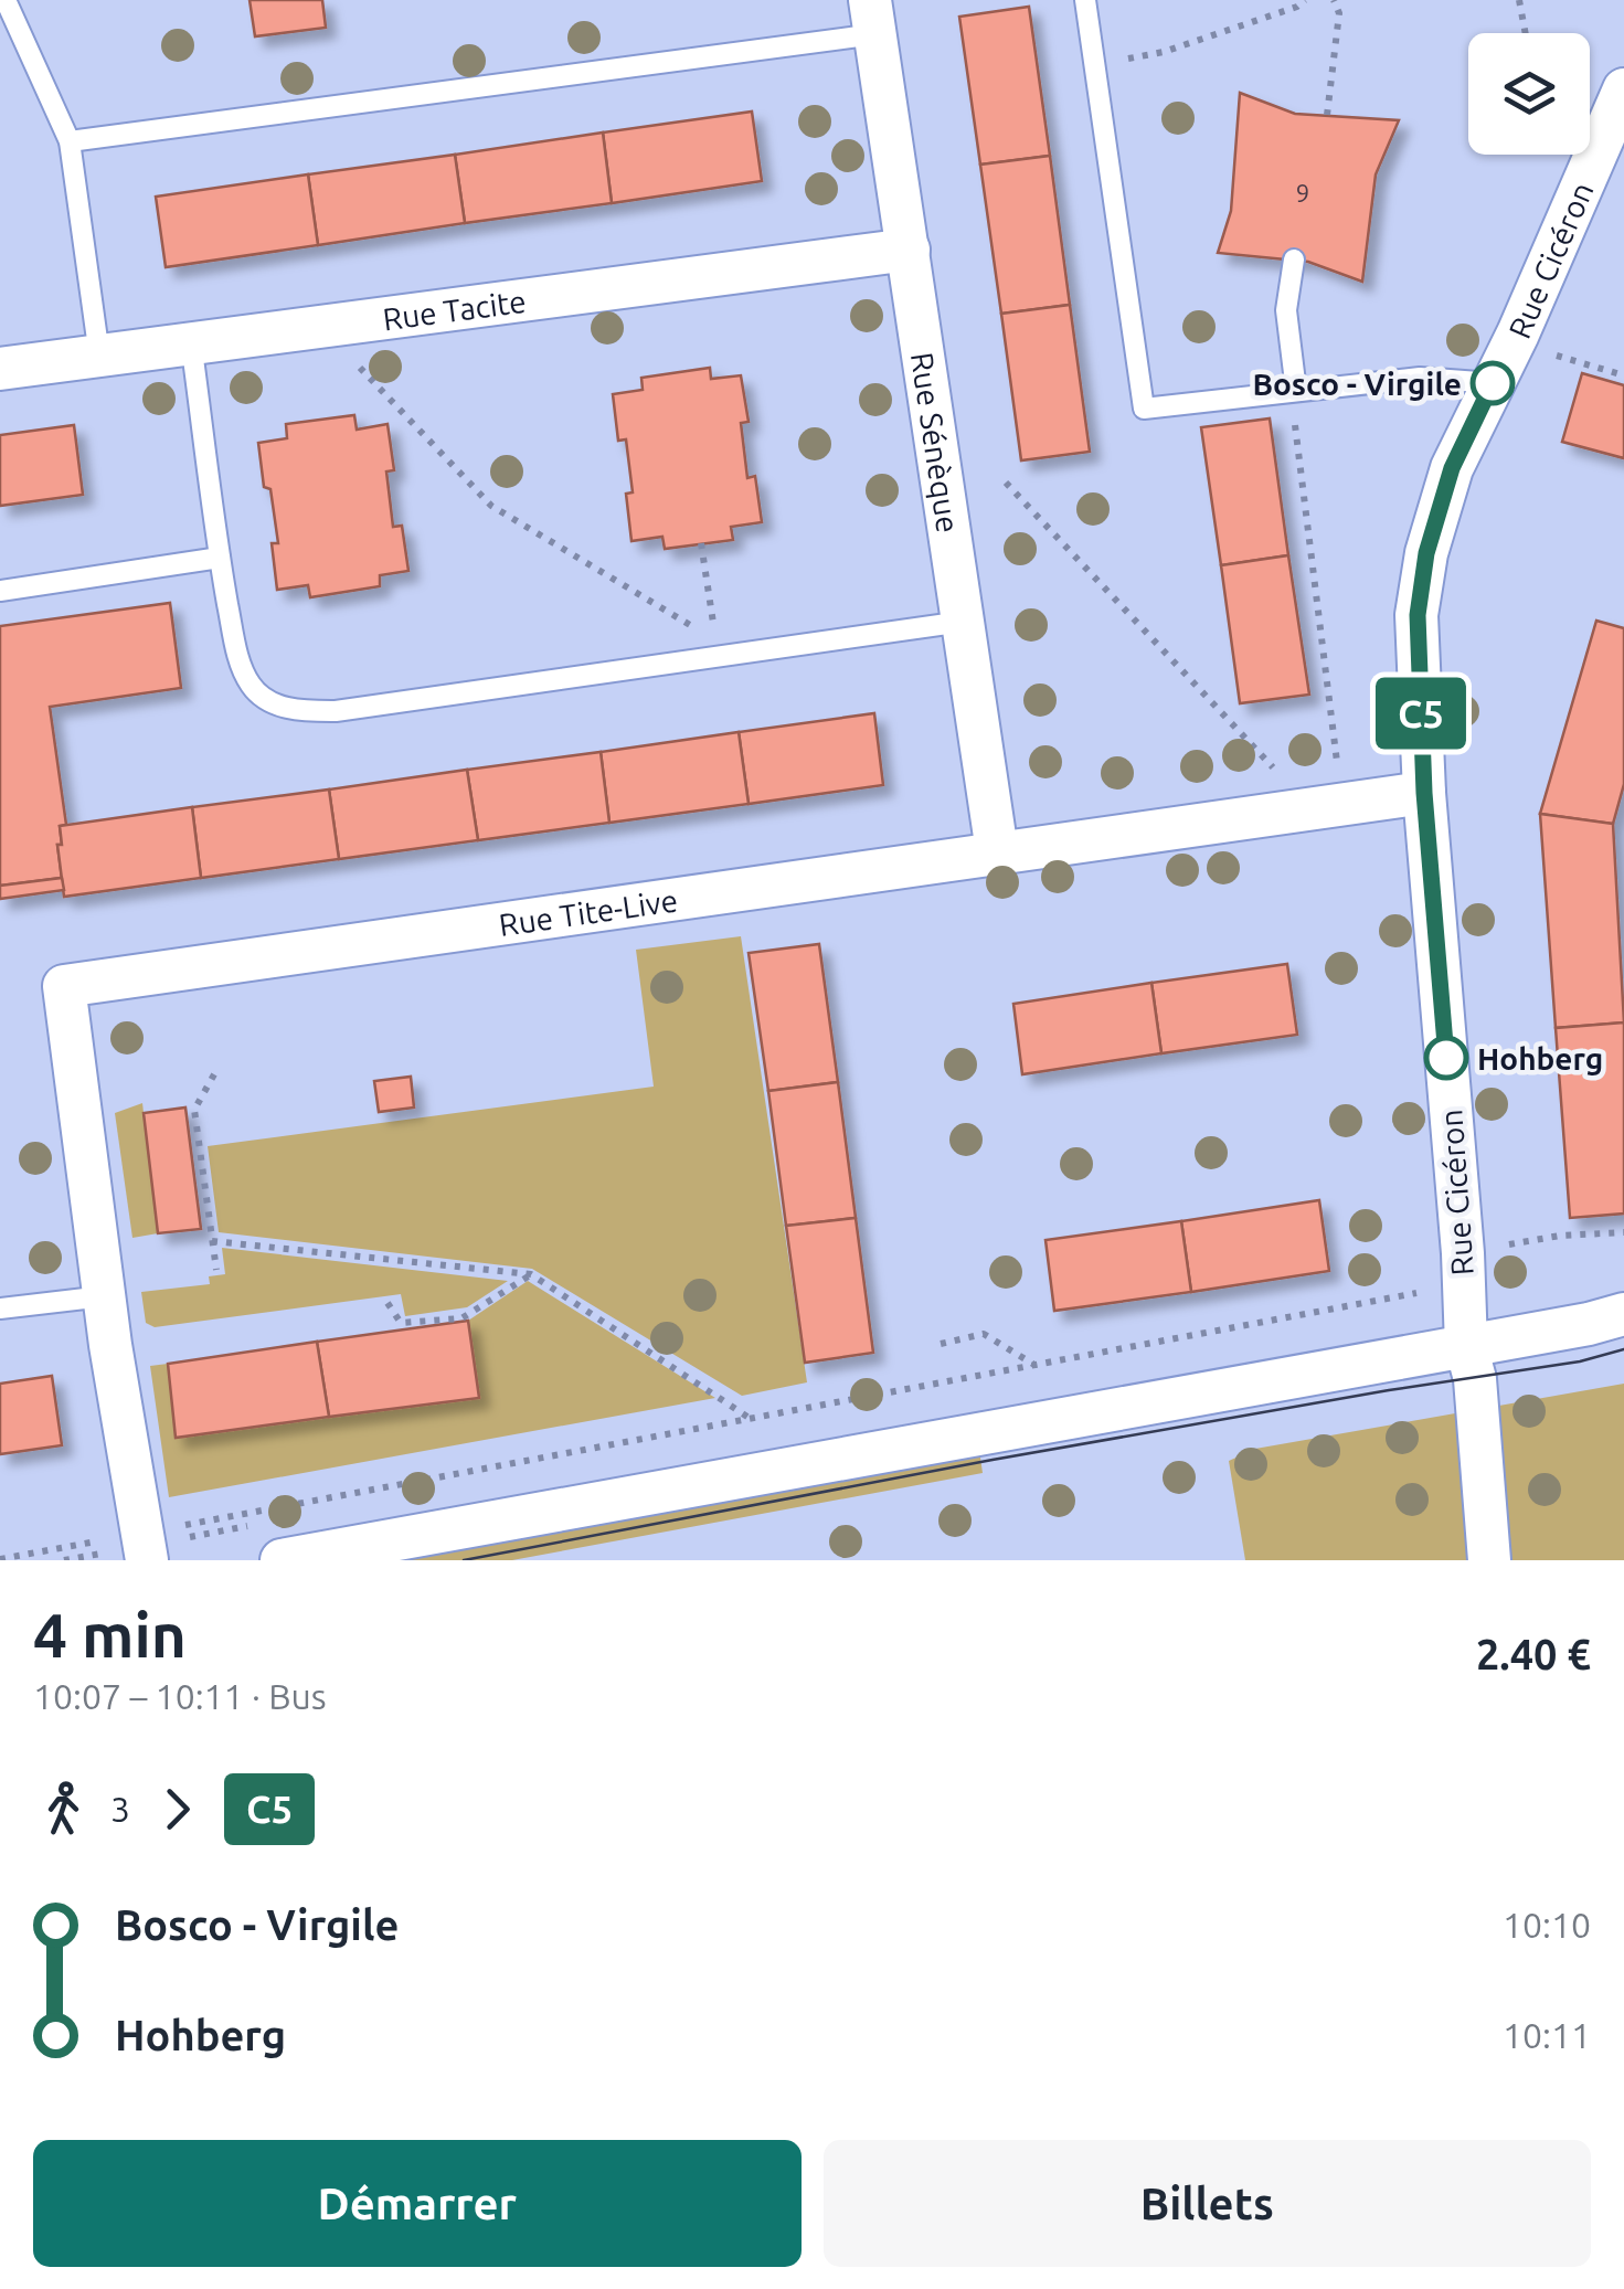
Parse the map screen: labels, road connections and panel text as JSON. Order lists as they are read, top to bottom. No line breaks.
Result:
{"streets":{"street":["Rue Cicéron","Rue Tacite","Rue Sénèque","Rue Tite-Live"]},"crossings":[["Rue Cicéron","Rue Tite-Live"],["Rue Tacite","Rue Sénèque"],["Rue Sénèque","Rue Tite-Live"]],"places":["Bosco - Virgile","Hohberg"],"lines":["bus line C5"],"house_numbers":["9"],"page":{"on_map":"C5","heading":["4 min","10:07 – 10:11 · Bus","2.40 €"],"legs":["3","C5"],"list":[{"name":"Bosco - Virgile","value":"10:10"},{"name":"Hohberg","value":"10:11"}],"buttons":["Démarrer","Billets"]}}
